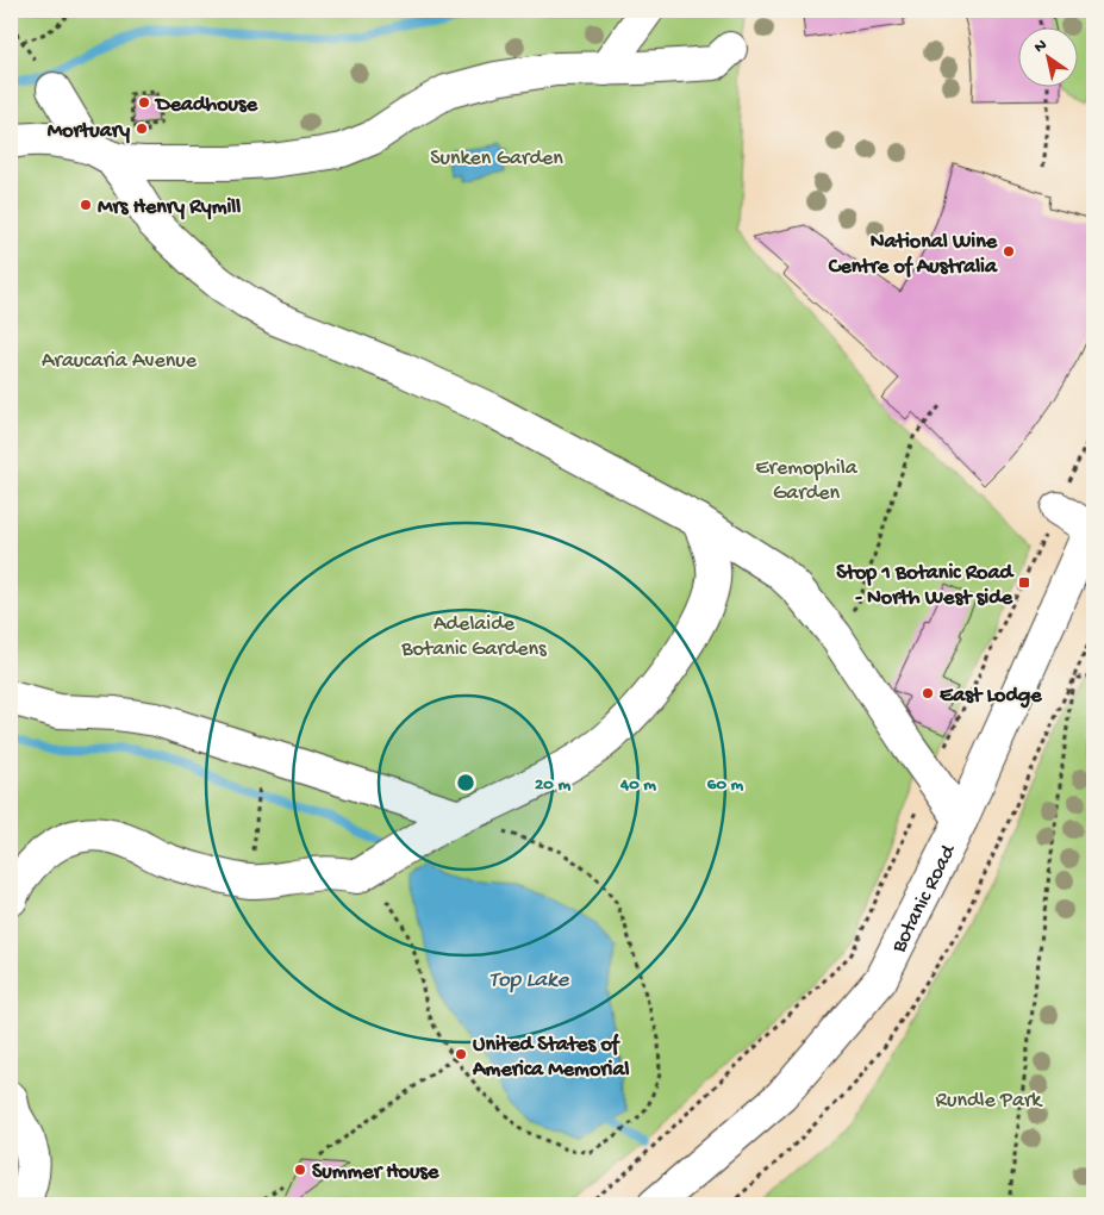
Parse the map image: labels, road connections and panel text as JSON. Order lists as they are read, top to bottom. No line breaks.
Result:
{"streets":{"street":["Botanic Road"]},"water":["Top Lake"],"parks":["Sunken Garden","Araucaria Avenue","Eremophila Garden","Adelaide Botanic Gardens","Rundle Park"],"places":{"other":["Deadhouse","Mortuary","Mrs Henry Rymill","National Wine Centre of Australia","East Lodge","United States of America Memorial","Summer House"],"transit":["Stop 1 Botanic Road - North West side"]},"north":"top left","rings":["20 m","40 m","60 m"]}
